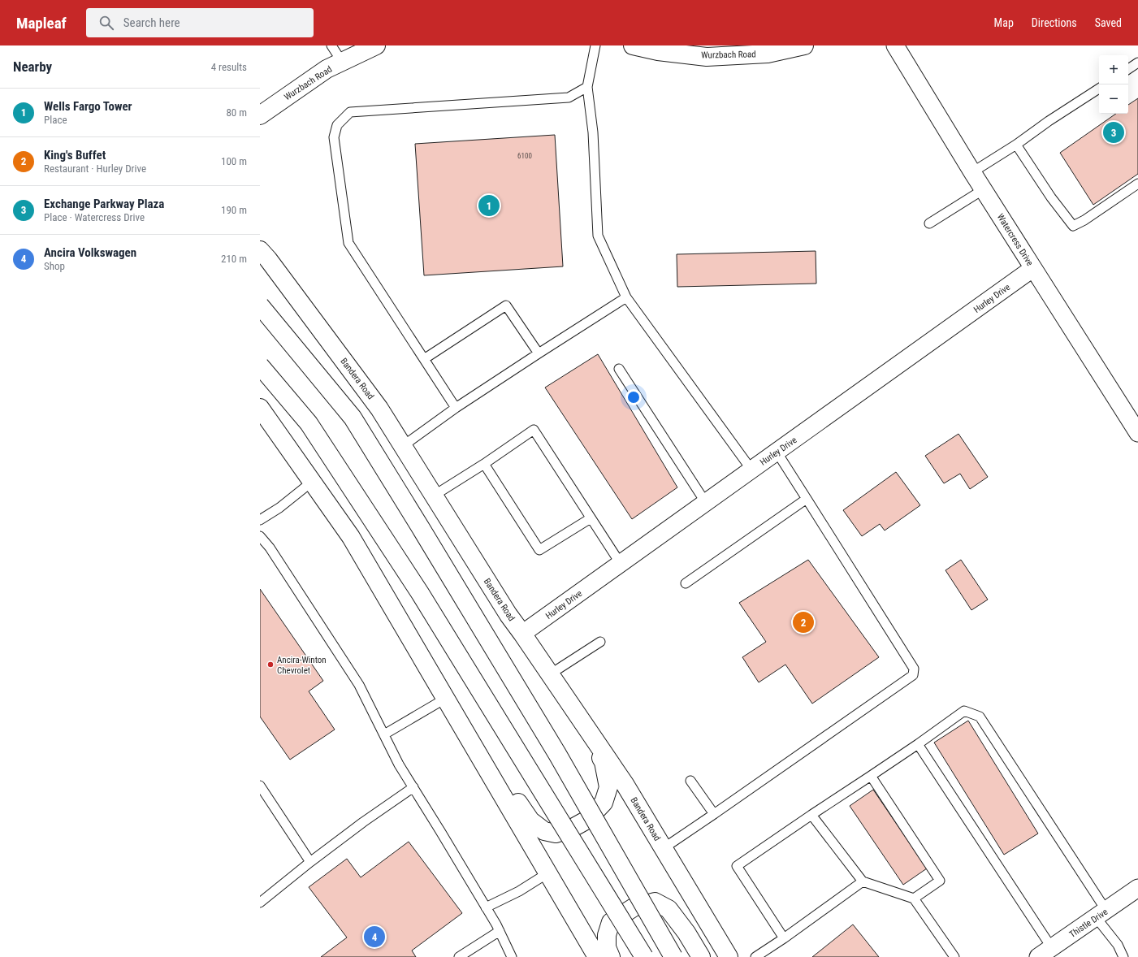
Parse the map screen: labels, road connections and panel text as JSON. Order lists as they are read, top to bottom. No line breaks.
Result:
{"streets":{"main road":["Wurzbach Road","Bandera Road"],"street":["Watercress Drive","Hurley Drive","Thistle Drive"]},"crossings":[["Watercress Drive","Hurley Drive"],["Hurley Drive","Bandera Road"]],"places":["Ancira-Winton Chevrolet"],"house_numbers":["6100"],"page":{"header":"Mapleaf","search":"Search here","nav":["Map","Directions","Saved"],"heading":["Nearby","4 results"],"map_buttons":["+","−"],"list":[{"mark":"1","name":"Wells Fargo Tower","note":"Place","value":"80 m"},{"mark":"2","name":"King's Buffet","note":"Restaurant · Hurley Drive","value":"100 m"},{"mark":"3","name":"Exchange Parkway Plaza","note":"Place · Watercress Drive","value":"190 m"},{"mark":"4","name":"Ancira Volkswagen","note":"Shop","value":"210 m"}],"pins":["3","1","2","4"]}}
